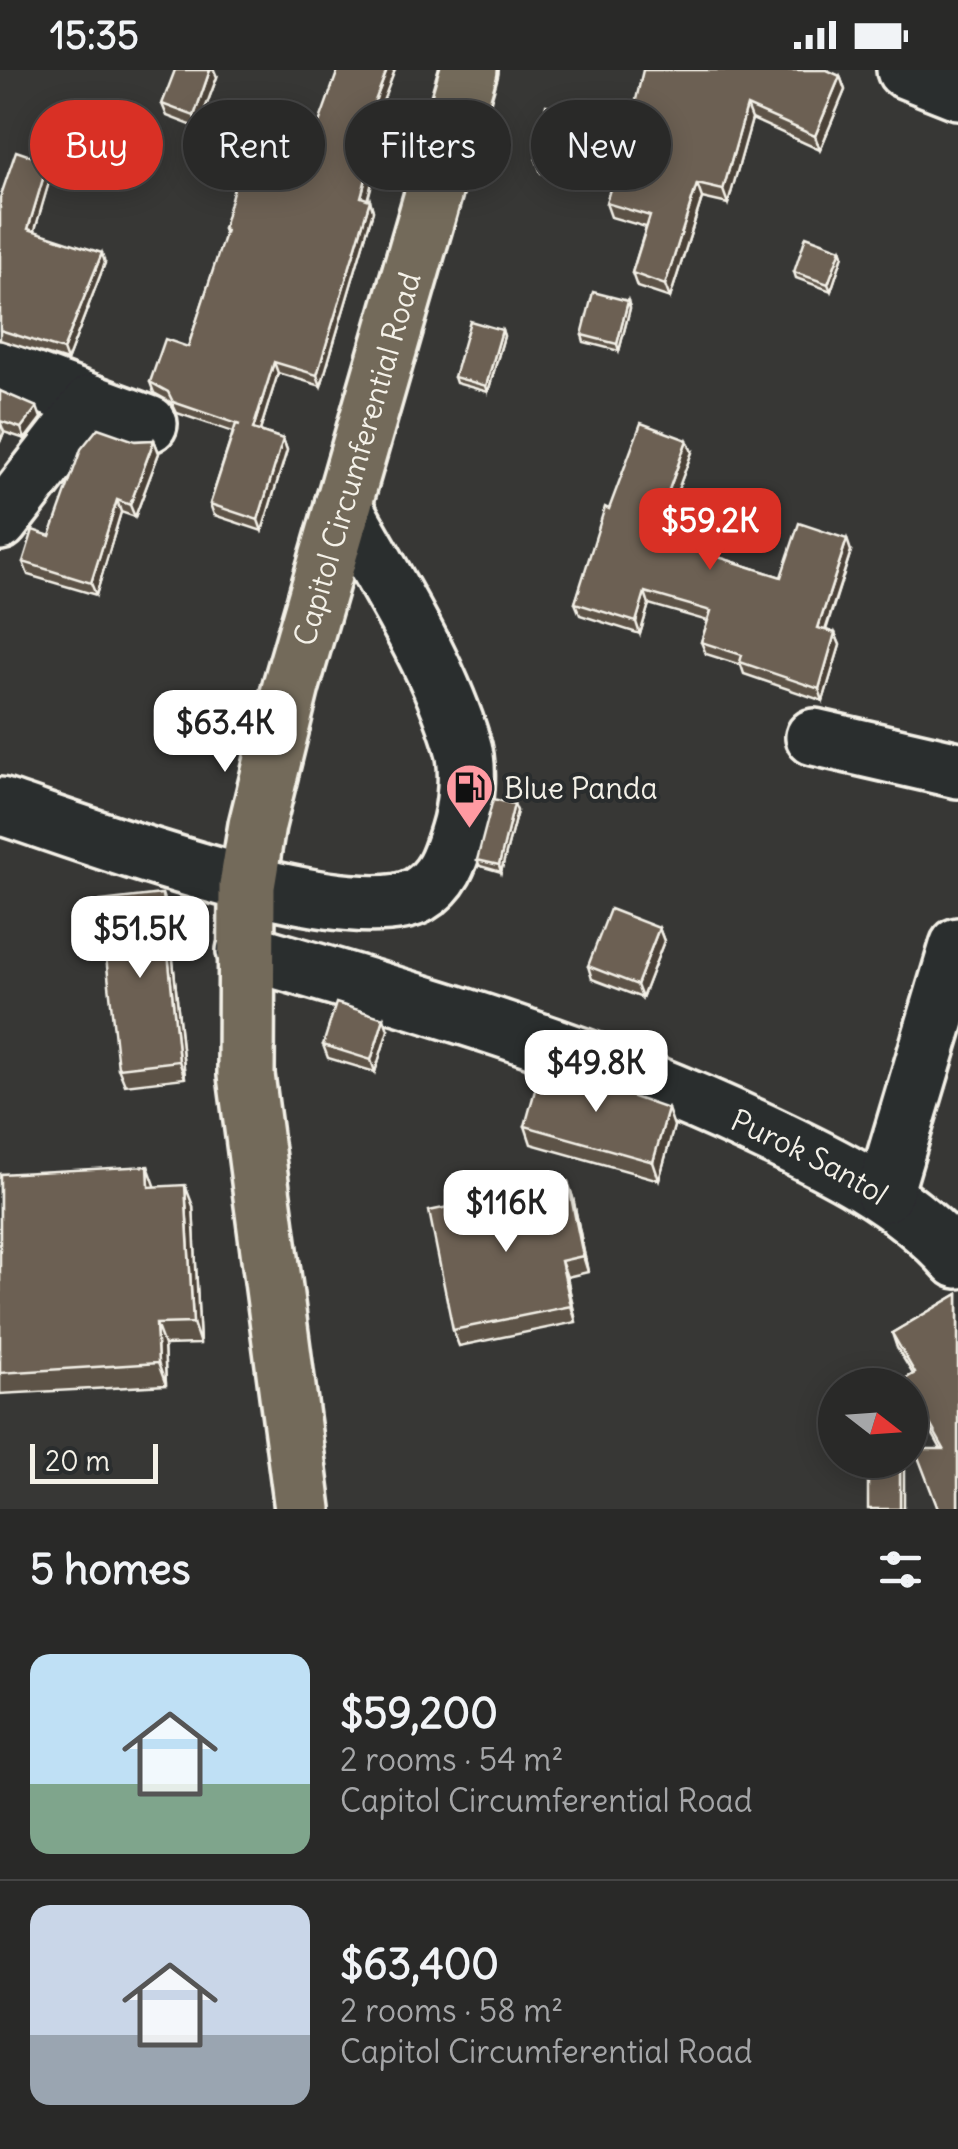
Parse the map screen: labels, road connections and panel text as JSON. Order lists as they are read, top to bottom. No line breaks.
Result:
{"streets":{"main road":["Capitol Circumferential Road"],"street":["Purok Santol"]},"crossings":[["Capitol Circumferential Road","Purok Santol"]],"places":{"fuel station":["Blue Panda"]},"scale_bar":"20 m","north":"right","page":{"status":"15:35","chip":["Buy","Rent","Filters","New"],"price":["$59.2K","$63.4K","$51.5K","$49.8K","$116K"],"scale":"20 m","heading":"5 homes","list":[{"name":"$59,200","note":"2 rooms · 54 m² · Capitol Circumferential Road"},{"name":"$63,400","note":"2 rooms · 58 m² · Capitol Circumferential Road"}]}}
